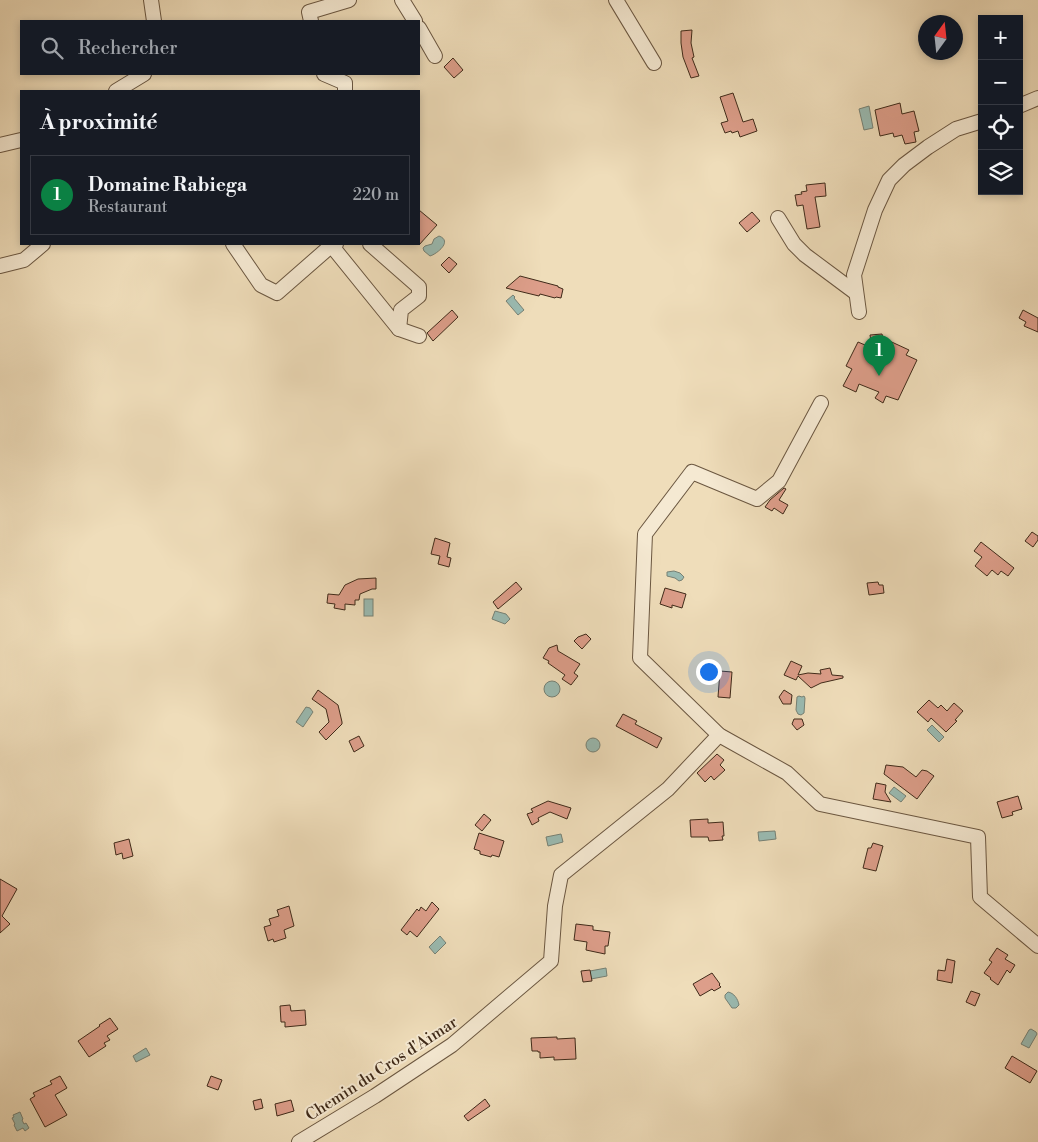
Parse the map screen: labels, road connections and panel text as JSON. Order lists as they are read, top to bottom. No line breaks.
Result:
{"streets":{"street":["Chemin du Cros d'Aimar"]},"north":"top","page":{"map_buttons":["+","−"],"search":"Rechercher","heading":"À proximité","list":[{"mark":"1","name":"Domaine Rabiega","note":"Restaurant","value":"220 m"}],"pins":"1"}}
